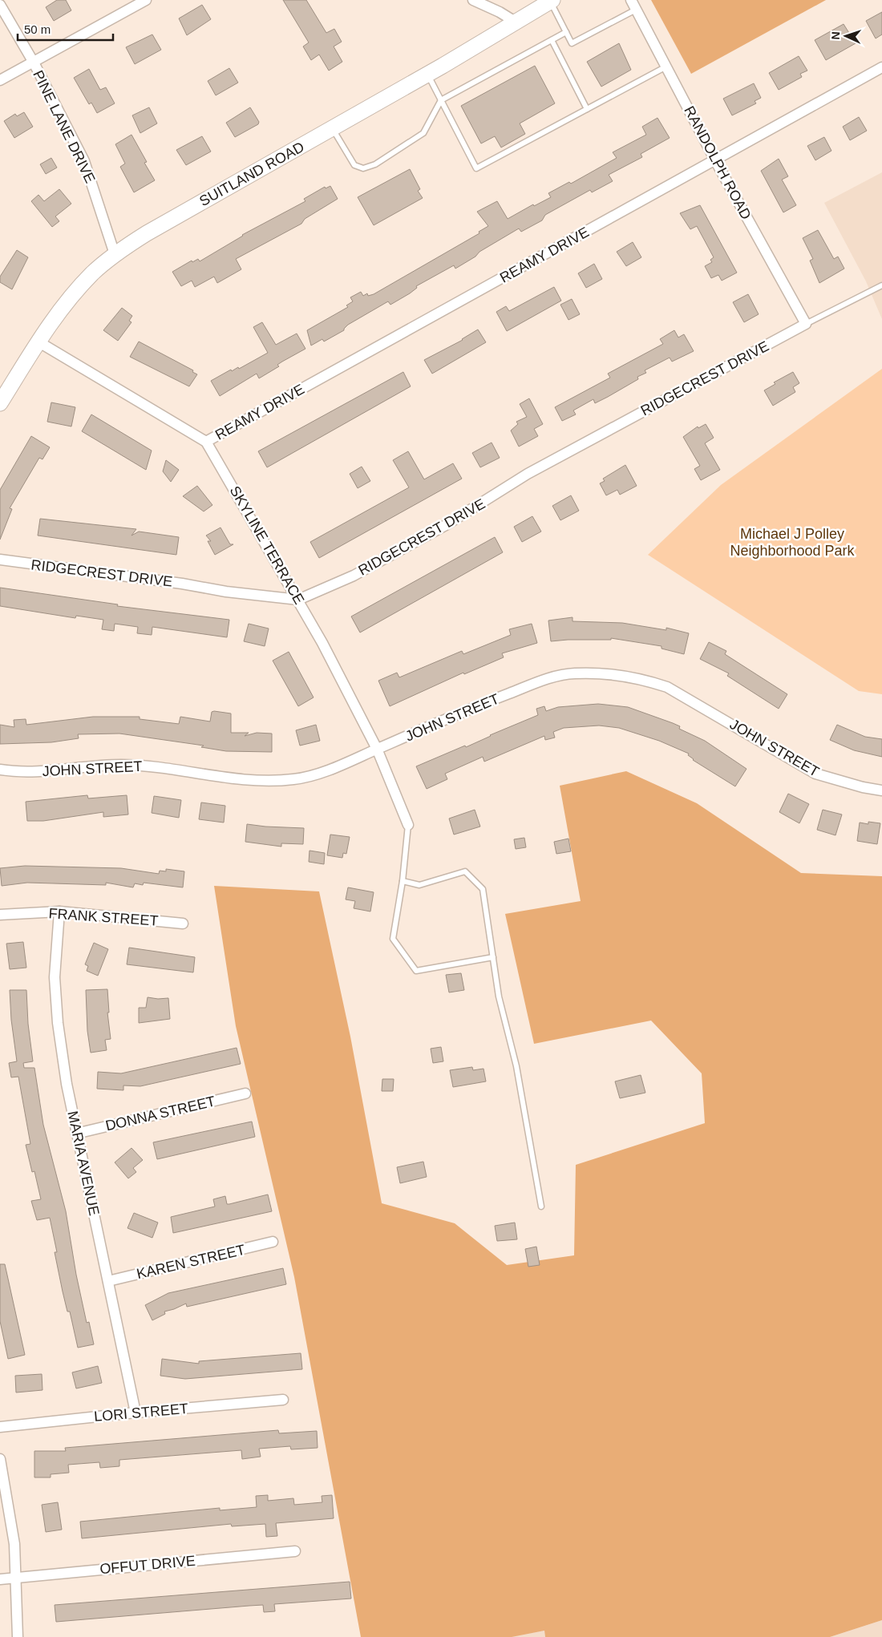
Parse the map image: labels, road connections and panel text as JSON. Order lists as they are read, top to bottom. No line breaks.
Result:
{"streets":{"main road":["SUITLAND ROAD"],"street":["PINE LANE DRIVE","RANDOLPH ROAD","REAMY DRIVE","RIDGECREST DRIVE","SKYLINE TERRACE","JOHN STREET","FRANK STREET","DONNA STREET","MARIA AVENUE","KAREN STREET","LORI STREET","OFFUT DRIVE"]},"crossings":[["PINE LANE DRIVE","SUITLAND ROAD"],["RANDOLPH ROAD","REAMY DRIVE"],["RANDOLPH ROAD","RIDGECREST DRIVE"],["SUITLAND ROAD","SKYLINE TERRACE"],["REAMY DRIVE","SKYLINE TERRACE"],["RIDGECREST DRIVE","SKYLINE TERRACE"],["SKYLINE TERRACE","JOHN STREET"],["FRANK STREET","MARIA AVENUE"],["DONNA STREET","MARIA AVENUE"],["MARIA AVENUE","KAREN STREET"],["MARIA AVENUE","LORI STREET"]],"parks":["Michael J Polley Neighborhood Park"],"scale_bar":"50 m","north":"left"}
